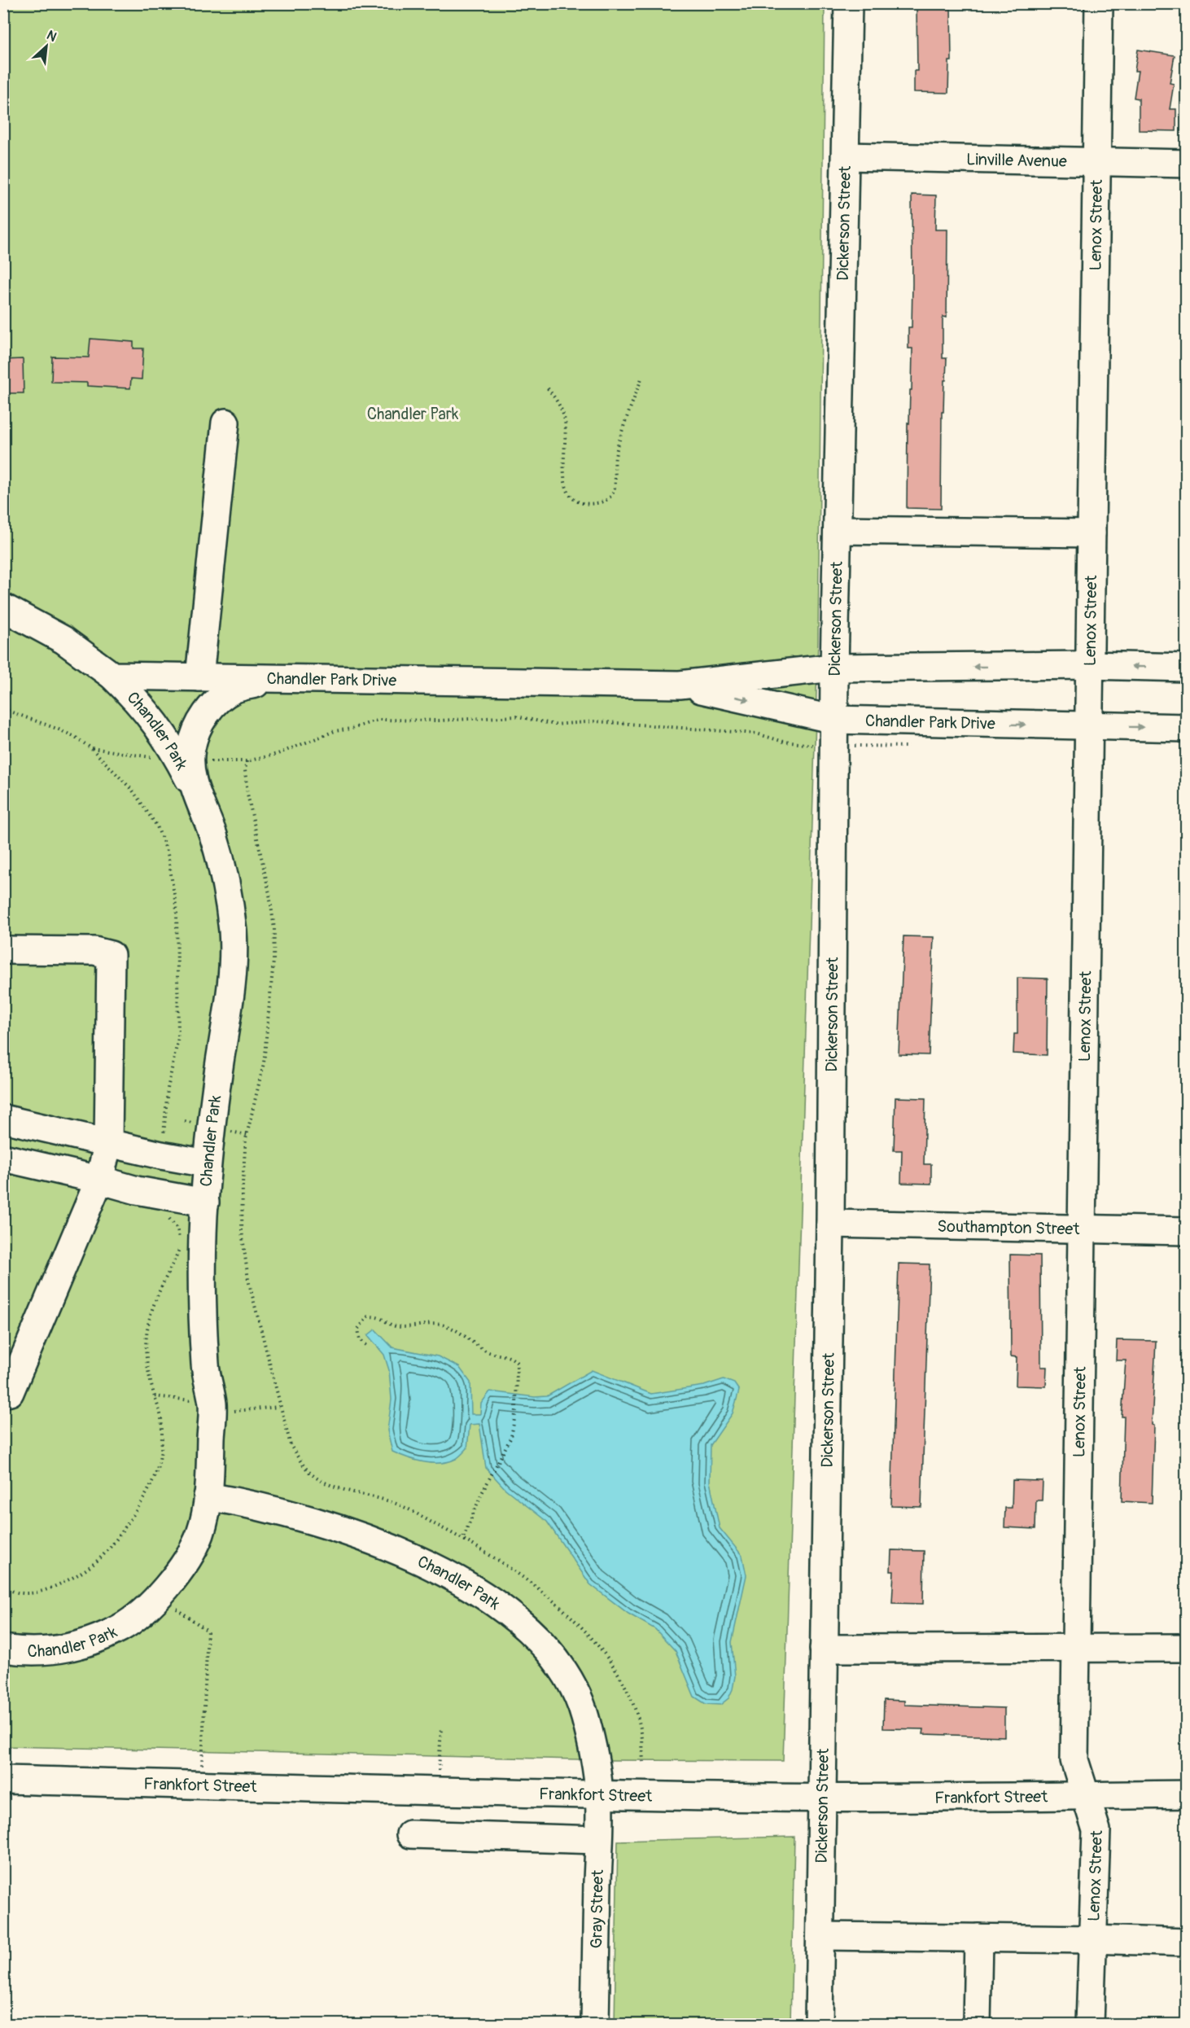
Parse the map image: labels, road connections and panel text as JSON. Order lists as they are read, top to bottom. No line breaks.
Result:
{"streets":{"street":["Linville Avenue","Dickerson Street","Lenox Street","Chandler Park Drive","Chandler Park","Southampton Street","Frankfort Street","Gray Street"]},"crossings":[["Linville Avenue","Dickerson Street"],["Linville Avenue","Lenox Street"],["Dickerson Street","Chandler Park Drive"],["Dickerson Street","Southampton Street"],["Dickerson Street","Frankfort Street"],["Lenox Street","Chandler Park Drive"],["Lenox Street","Southampton Street"],["Lenox Street","Frankfort Street"],["Chandler Park Drive","Chandler Park"],["Chandler Park","Frankfort Street"],["Chandler Park","Gray Street"],["Frankfort Street","Gray Street"]],"parks":["Chandler Park"],"north":"top right"}
